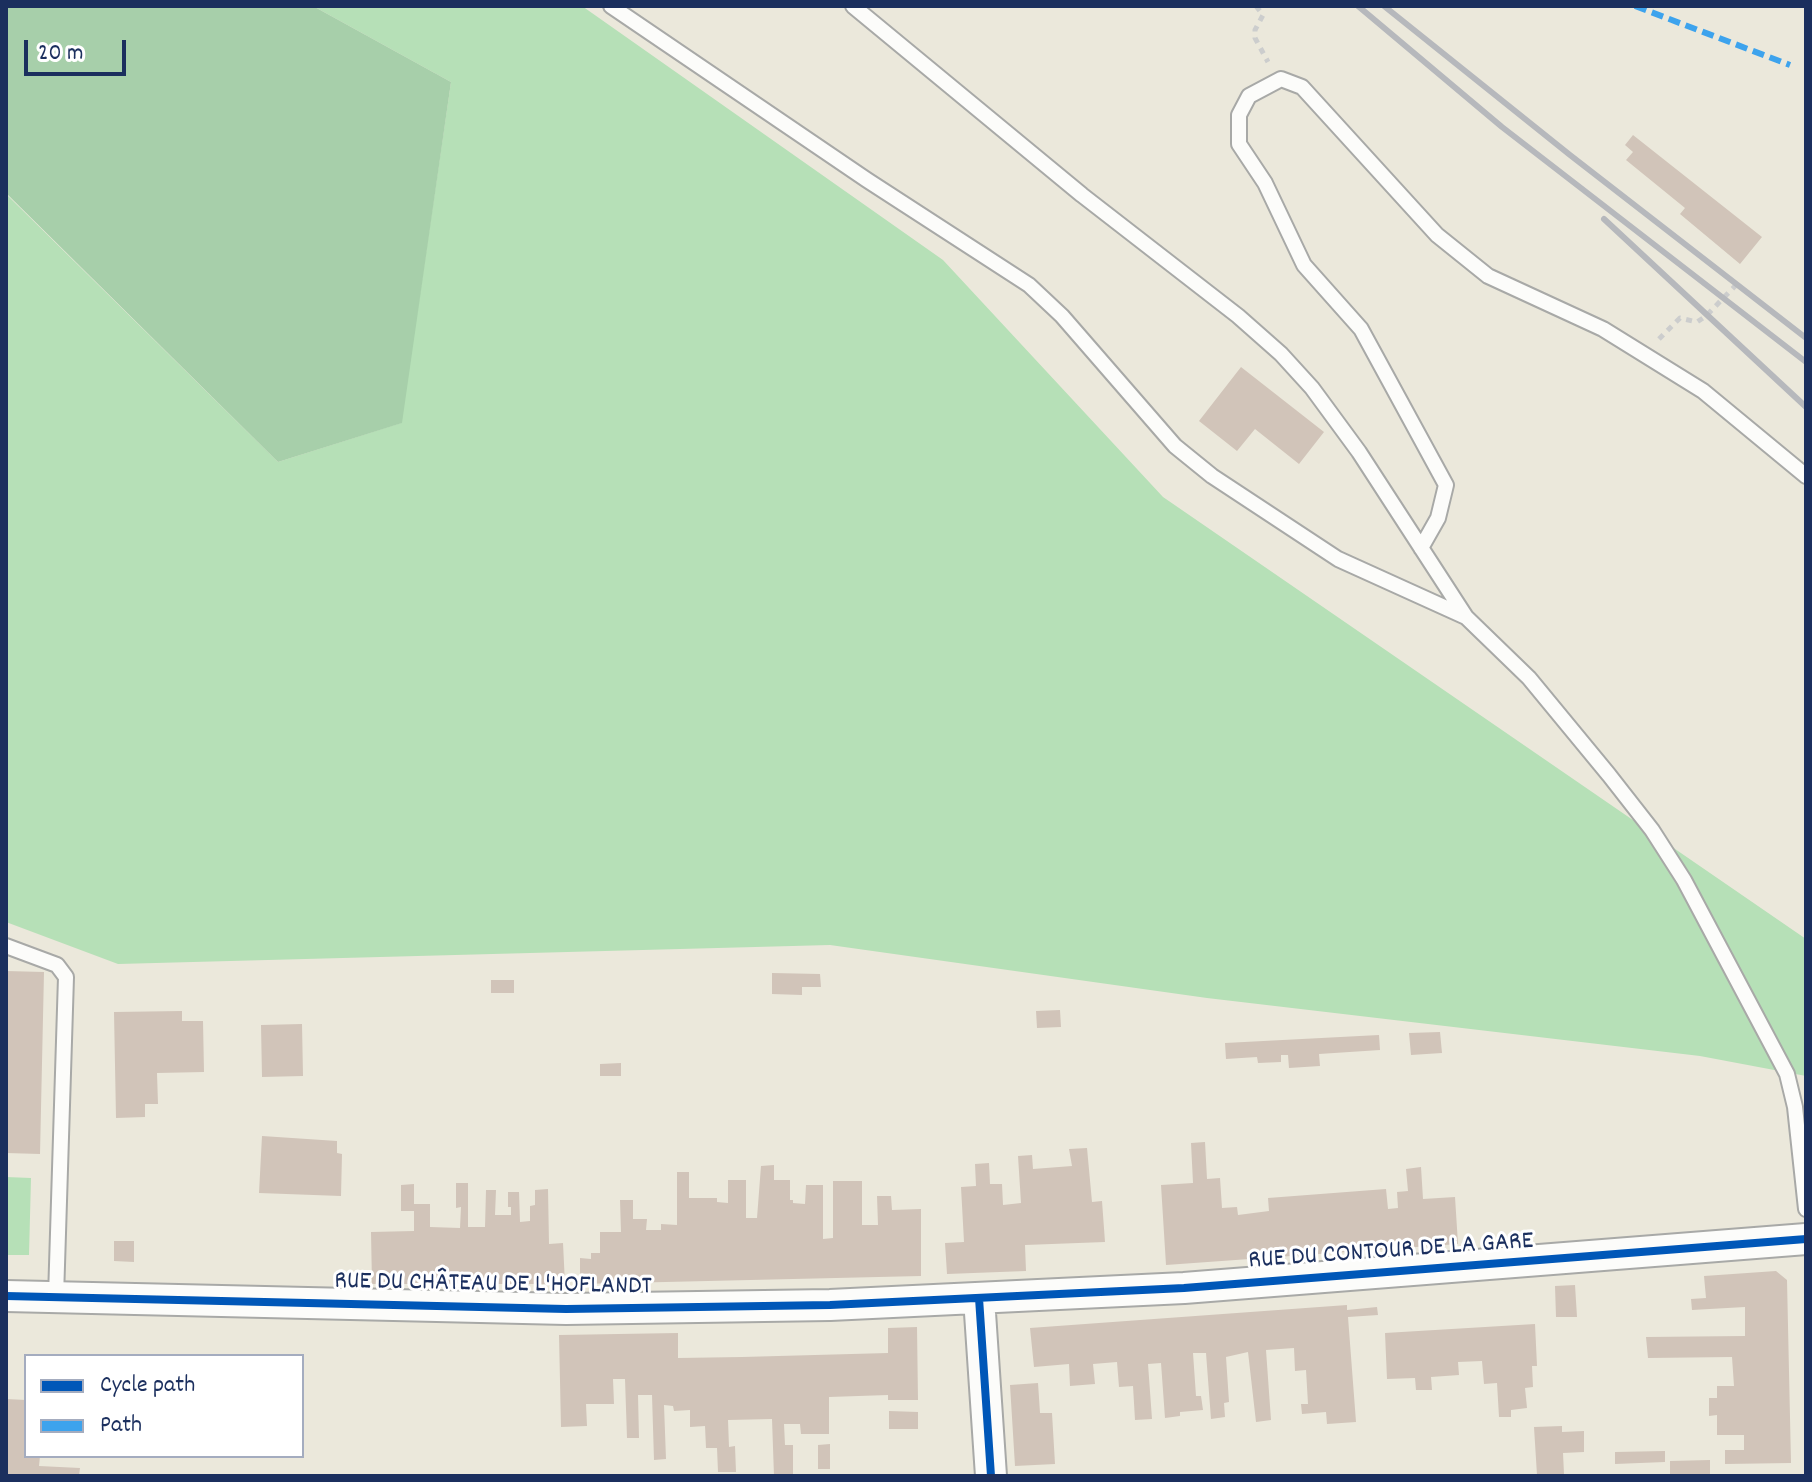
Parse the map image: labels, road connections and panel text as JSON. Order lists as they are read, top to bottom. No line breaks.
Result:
{"streets":{"street":["RUE DU CONTOUR DE LA GARE","RUE DU CHÂTEAU DE L'HOFLANDT"]},"crossings":[["RUE DU CONTOUR DE LA GARE","RUE DU CHÂTEAU DE L'HOFLANDT"]],"legend":["Cycle path","Path"],"scale_bar":"20 m"}
